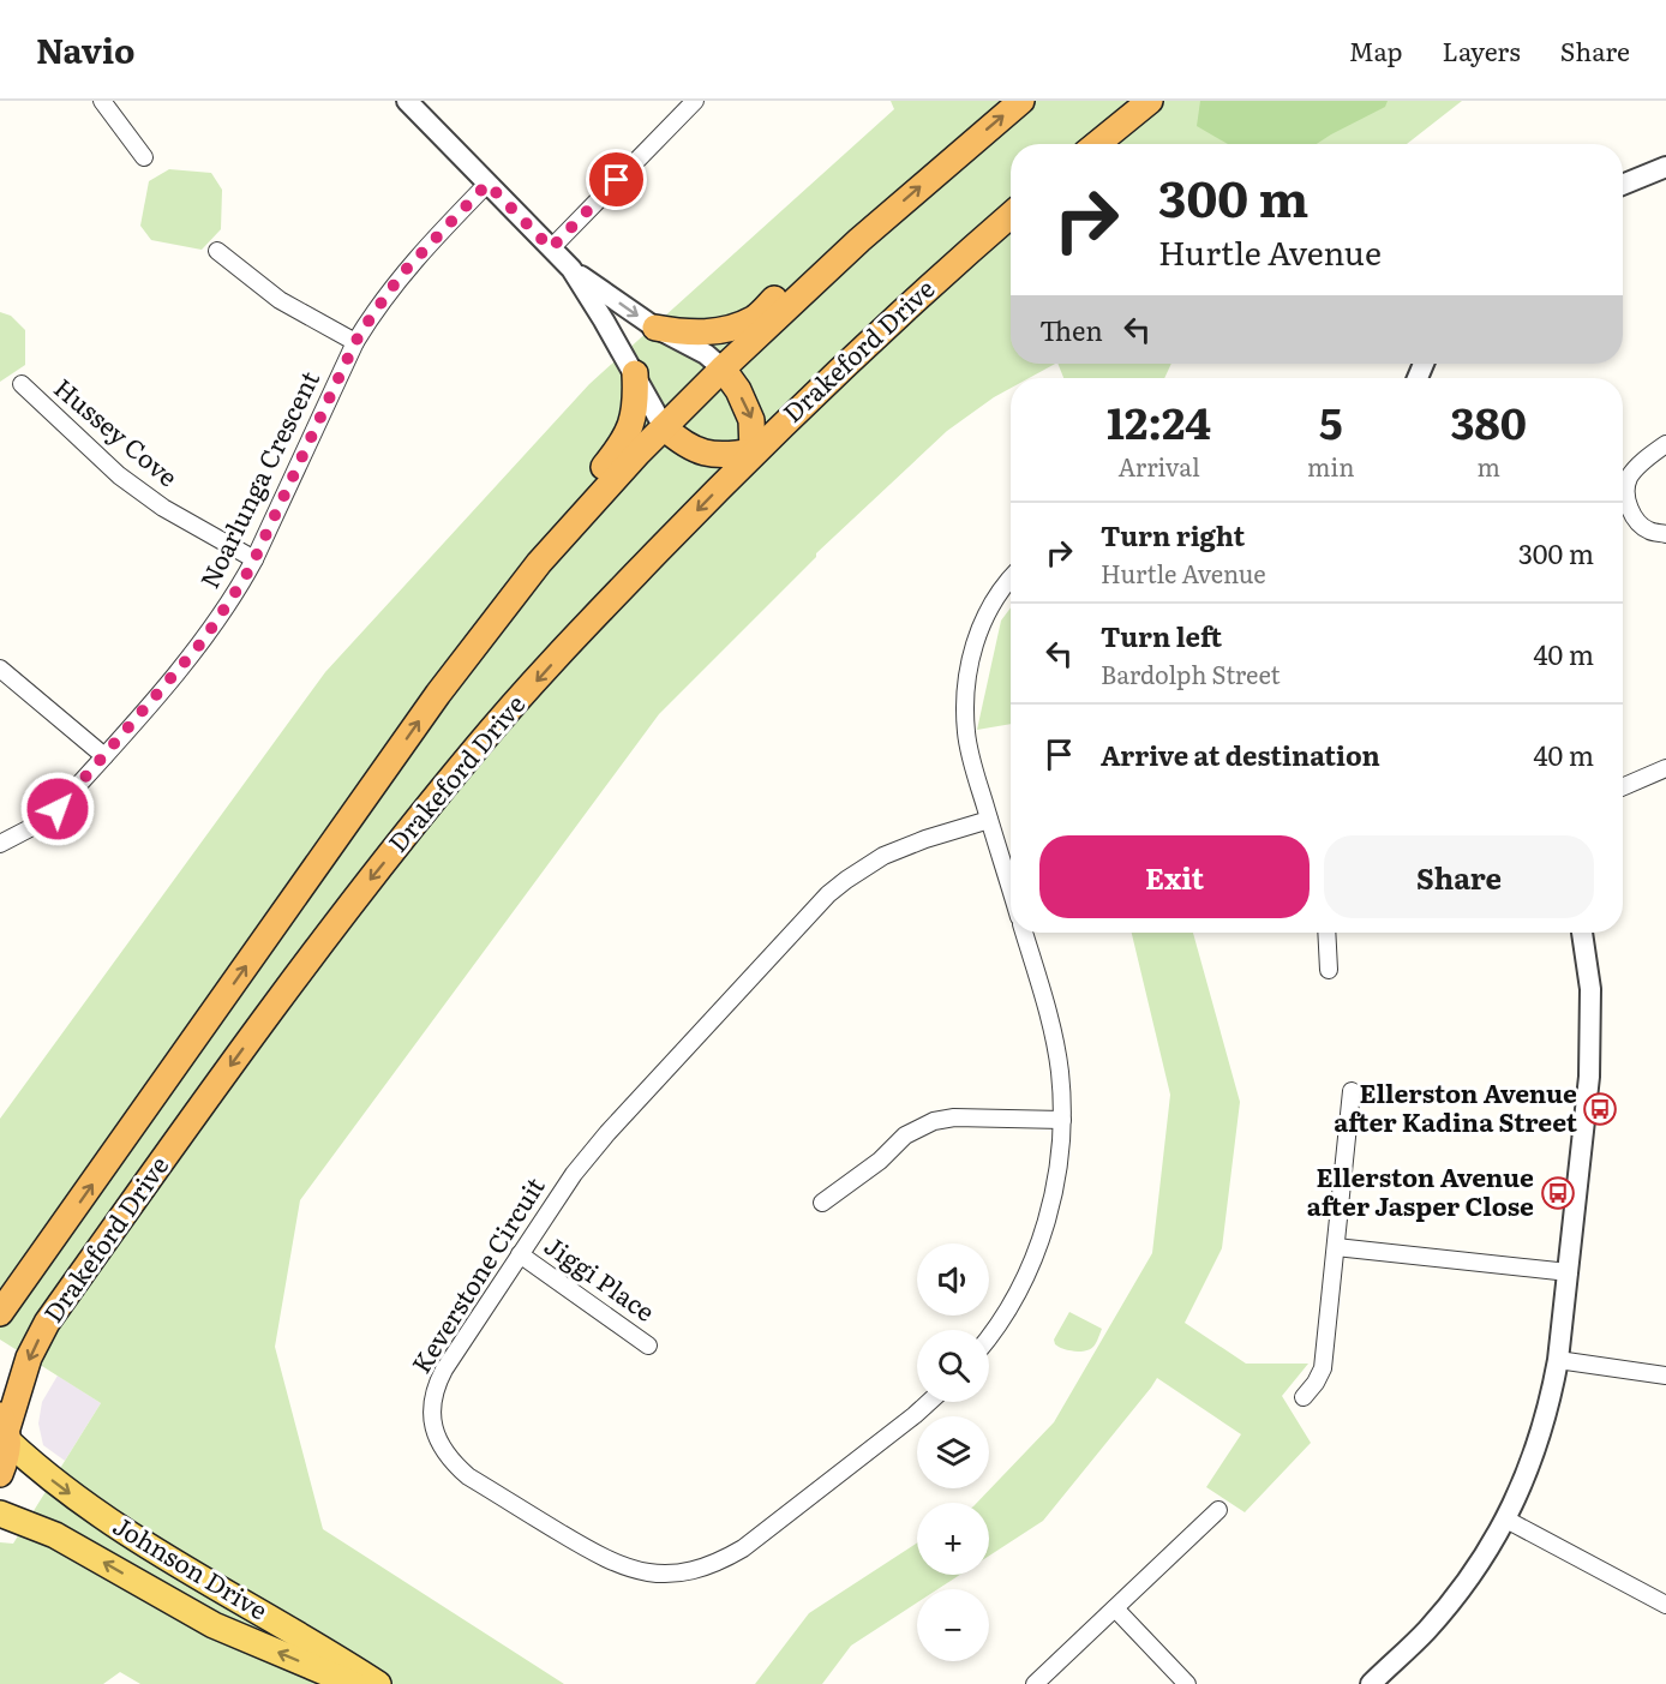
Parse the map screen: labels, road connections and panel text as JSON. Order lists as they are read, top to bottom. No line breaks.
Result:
{"streets":{"highway":["Drakeford Drive"],"main road":["Johnson Drive"],"street":["Hussey Cove","Noarlunga Crescent","Keverstone Circuit","Jiggi Place"]},"crossings":[["Drakeford Drive","Johnson Drive"],["Hussey Cove","Noarlunga Crescent"],["Keverstone Circuit","Jiggi Place"]],"places":{"bus stop":["Ellerston Avenue after Kadina Street","Ellerston Avenue after Jasper Close"]},"page":{"header":"Navio","nav":["Map","Layers","Share"],"turn":["300 m","Hurtle Avenue"],"then":"Then","eta":["12:24","Arrival","5","min","380","m"],"list":[{"name":"Turn right","note":"Hurtle Avenue","value":"300 m"},{"name":"Turn left","note":"Bardolph Street","value":"40 m"},{"name":"Arrive at destination","value":"40 m"}],"buttons":["Exit","Share"],"map_buttons":["+","−"]}}
